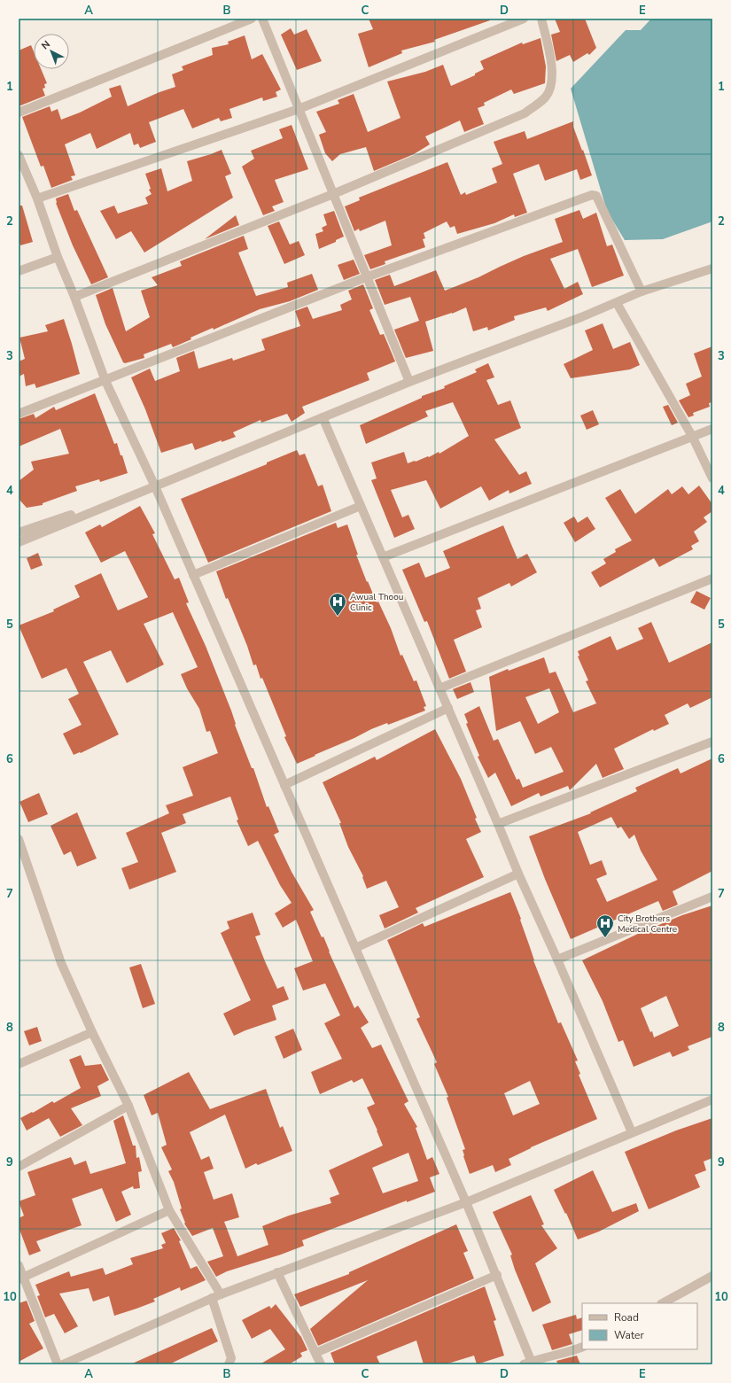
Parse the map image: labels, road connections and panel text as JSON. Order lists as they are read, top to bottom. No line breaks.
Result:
{"places":{"hospital":["Awual Thoou Clinic","City Brothers Medical Centre"]},"legend":["Road","Water"],"north":"top left","grid":{"columns":["A","B","C","D","E"],"rows":["1","2","3","4","5","6","7","8","9","10"]}}
